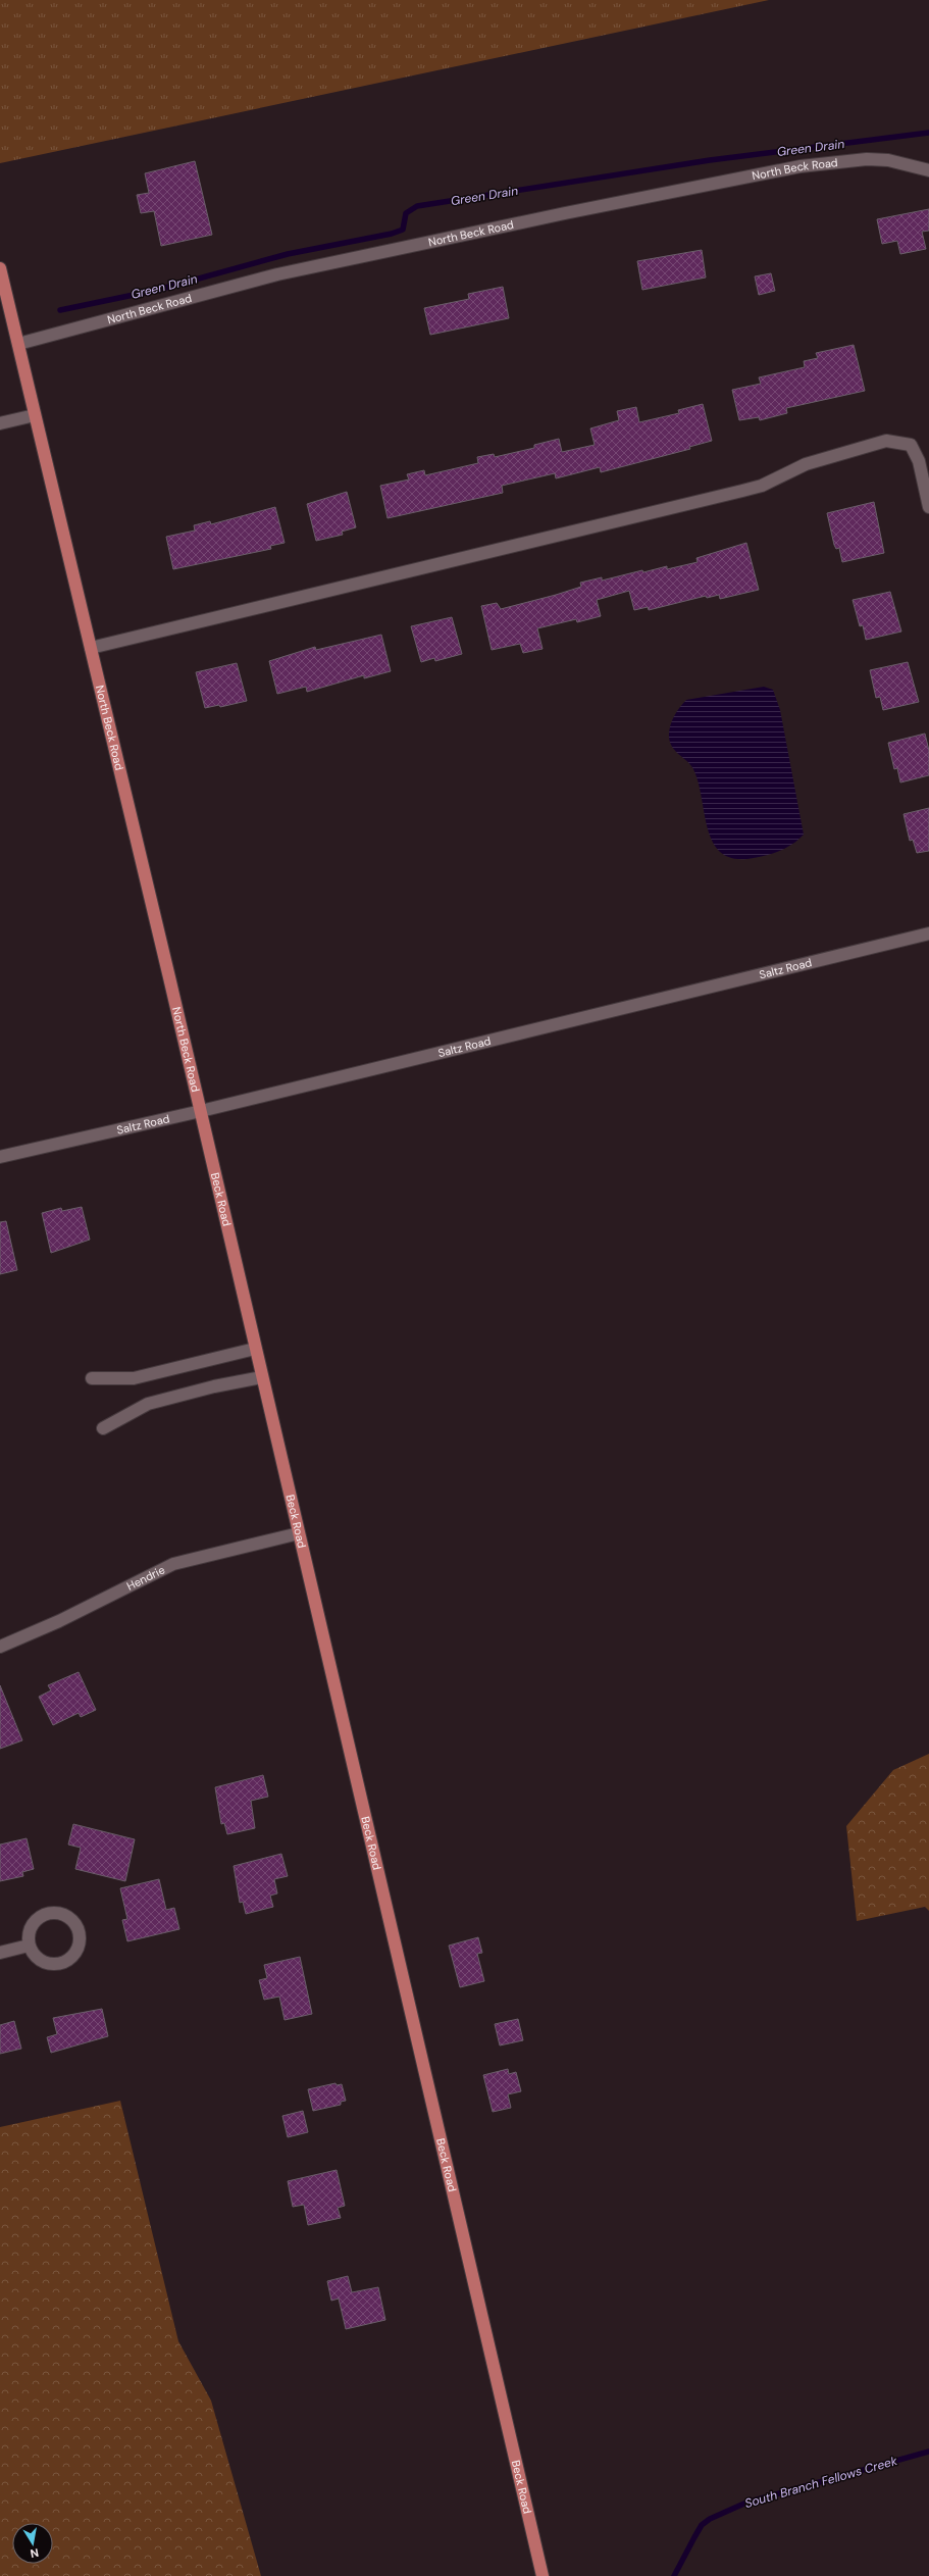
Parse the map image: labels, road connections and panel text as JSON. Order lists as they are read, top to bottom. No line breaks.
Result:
{"streets":{"main road":["North Beck Road","Beck Road"],"street":["Saltz Road","Hendrie"]},"crossings":[["North Beck Road","Saltz Road"],["North Beck Road","Beck Road"],["Saltz Road","Beck Road"],["Beck Road","Hendrie"]],"water":["Green Drain","South Branch Fellows Creek"],"north":"bottom"}
